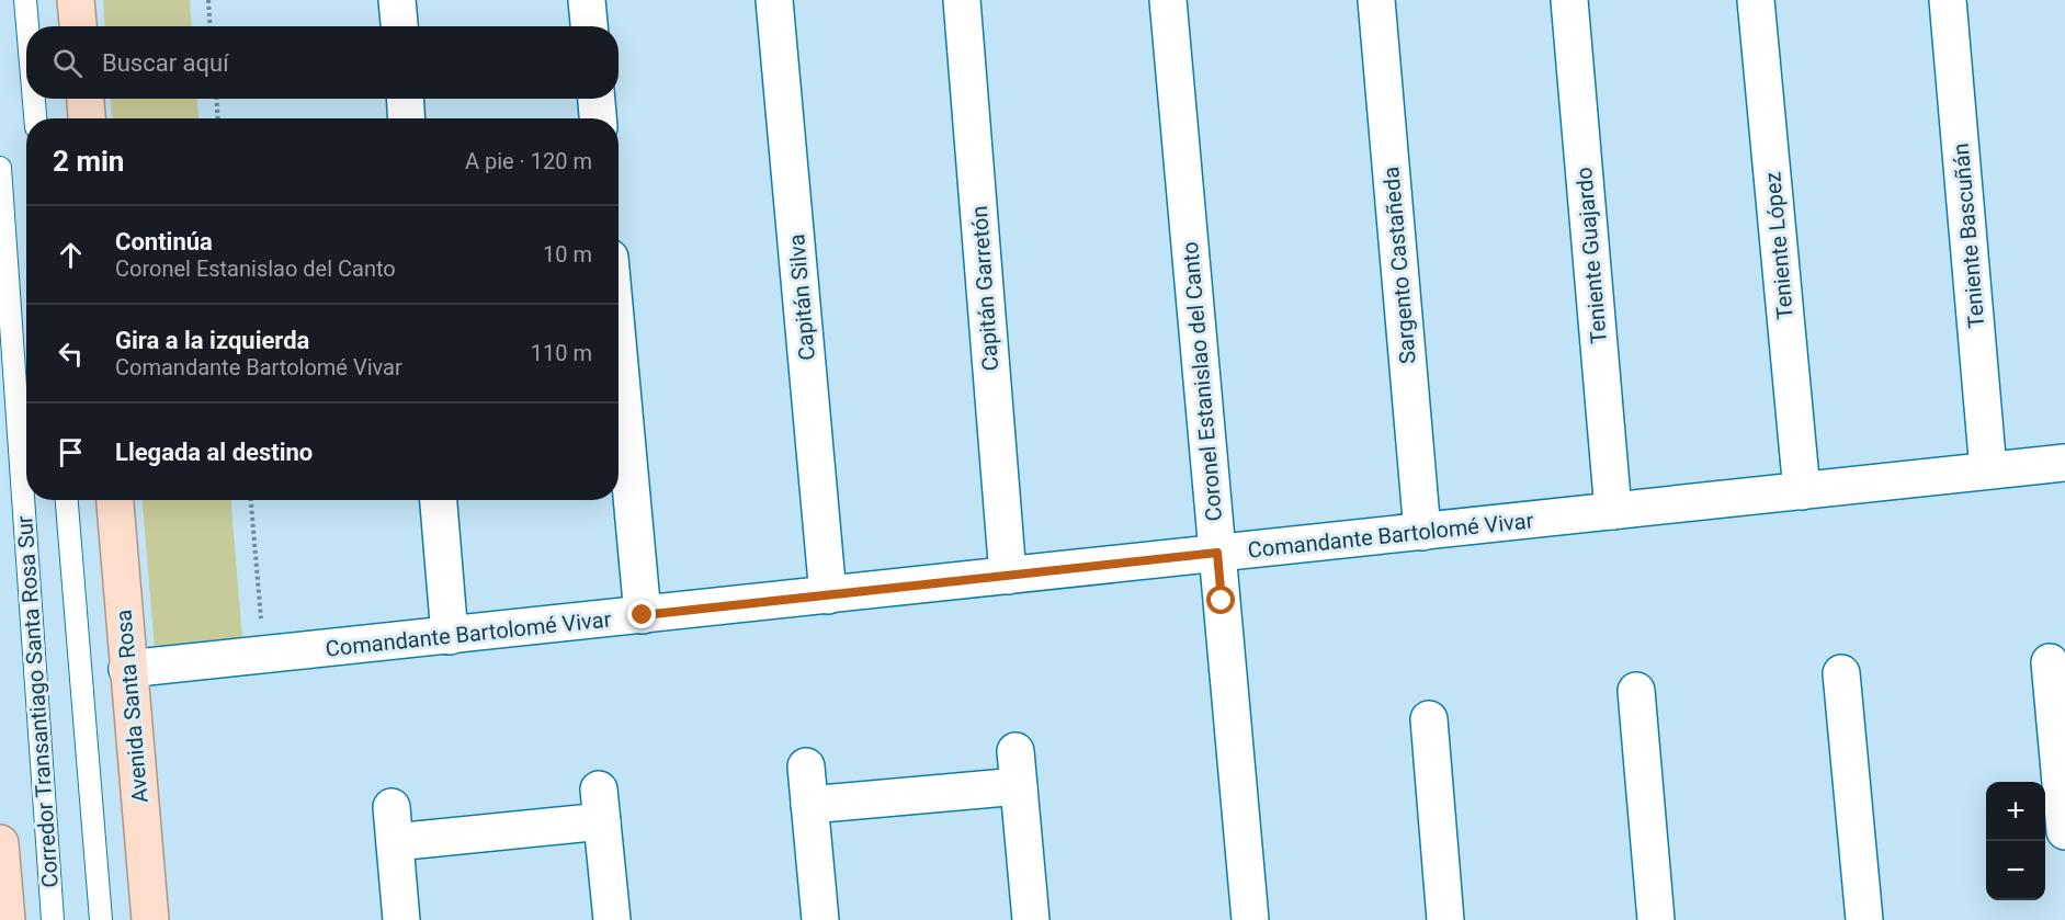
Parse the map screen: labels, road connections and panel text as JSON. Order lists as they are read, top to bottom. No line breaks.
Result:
{"streets":{"main road":["Avenida Santa Rosa"],"street":["Teniente Bascuñán","Teniente López","Teniente Guajardo","Sargento Castañeda","Capitán Garretón","Capitán Silva","Coronel Estanislao del Canto","Comandante Bartolomé Vivar"],"lane":["Corredor Transantiago Santa Rosa Sur"]},"crossings":[["Teniente Bascuñán","Comandante Bartolomé Vivar"],["Teniente López","Comandante Bartolomé Vivar"],["Teniente Guajardo","Comandante Bartolomé Vivar"],["Sargento Castañeda","Comandante Bartolomé Vivar"],["Capitán Garretón","Comandante Bartolomé Vivar"],["Capitán Silva","Comandante Bartolomé Vivar"],["Coronel Estanislao del Canto","Comandante Bartolomé Vivar"],["Comandante Bartolomé Vivar","Avenida Santa Rosa"]],"page":{"search":"Buscar aquí","heading":["2 min","A pie · 120 m"],"list":[["Continúa","Coronel Estanislao del Canto","10 m"],["Gira a la izquierda","Comandante Bartolomé Vivar","110 m"],"Llegada al destino"],"map_buttons":["+","−"]}}
